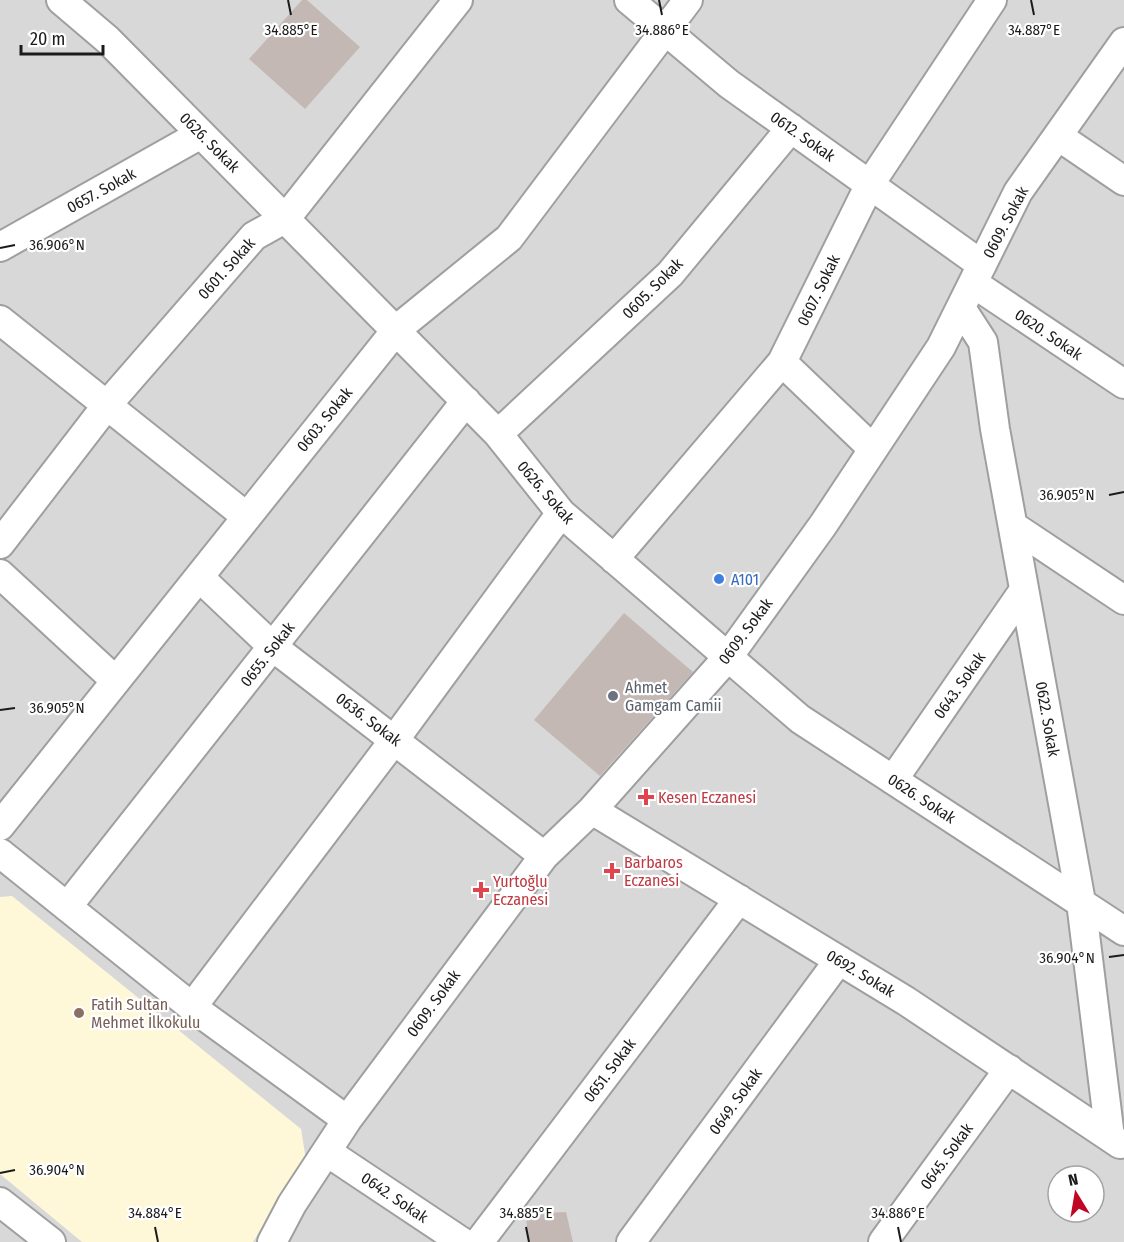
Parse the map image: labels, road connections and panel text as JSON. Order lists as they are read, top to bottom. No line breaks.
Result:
{"streets":{"street":["0612. Sokak","0626. Sokak","0657. Sokak","0609. Sokak","0601. Sokak","0605. Sokak","0607. Sokak","0620. Sokak","0603. Sokak","0655. Sokak","0643. Sokak","0636. Sokak","0622. Sokak","0692. Sokak","0651. Sokak","0649. Sokak","0645. Sokak","0642. Sokak"]},"crossings":[["0612. Sokak","0609. Sokak"],["0612. Sokak","0605. Sokak"],["0612. Sokak","0607. Sokak"],["0612. Sokak","0620. Sokak"],["0612. Sokak","0603. Sokak"],["0612. Sokak","0622. Sokak"],["0626. Sokak","0657. Sokak"],["0626. Sokak","0609. Sokak"],["0626. Sokak","0601. Sokak"],["0626. Sokak","0605. Sokak"],["0626. Sokak","0607. Sokak"],["0626. Sokak","0603. Sokak"],["0626. Sokak","0655. Sokak"],["0626. Sokak","0643. Sokak"],["0626. Sokak","0622. Sokak"],["0609. Sokak","0620. Sokak"],["0609. Sokak","0636. Sokak"],["0609. Sokak","0622. Sokak"],["0609. Sokak","0692. Sokak"],["0609. Sokak","0642. Sokak"],["0620. Sokak","0622. Sokak"],["0603. Sokak","0636. Sokak"],["0655. Sokak","0636. Sokak"],["0643. Sokak","0622. Sokak"],["0622. Sokak","0692. Sokak"],["0692. Sokak","0651. Sokak"],["0692. Sokak","0649. Sokak"],["0692. Sokak","0645. Sokak"]],"places":{"other":["A101","Ahmet Gamgam Camii","Fatih Sultan Mehmet İlkokulu"],"health":["Kesen Eczanesi","Barbaros Eczanesi","Yurtoğlu Eczanesi"]},"scale_bar":"20 m","north":"top","coordinates":["34.885°E","34.886°E","34.887°E","36.906°N","36.905°N","36.904°N","34.884°E"]}
